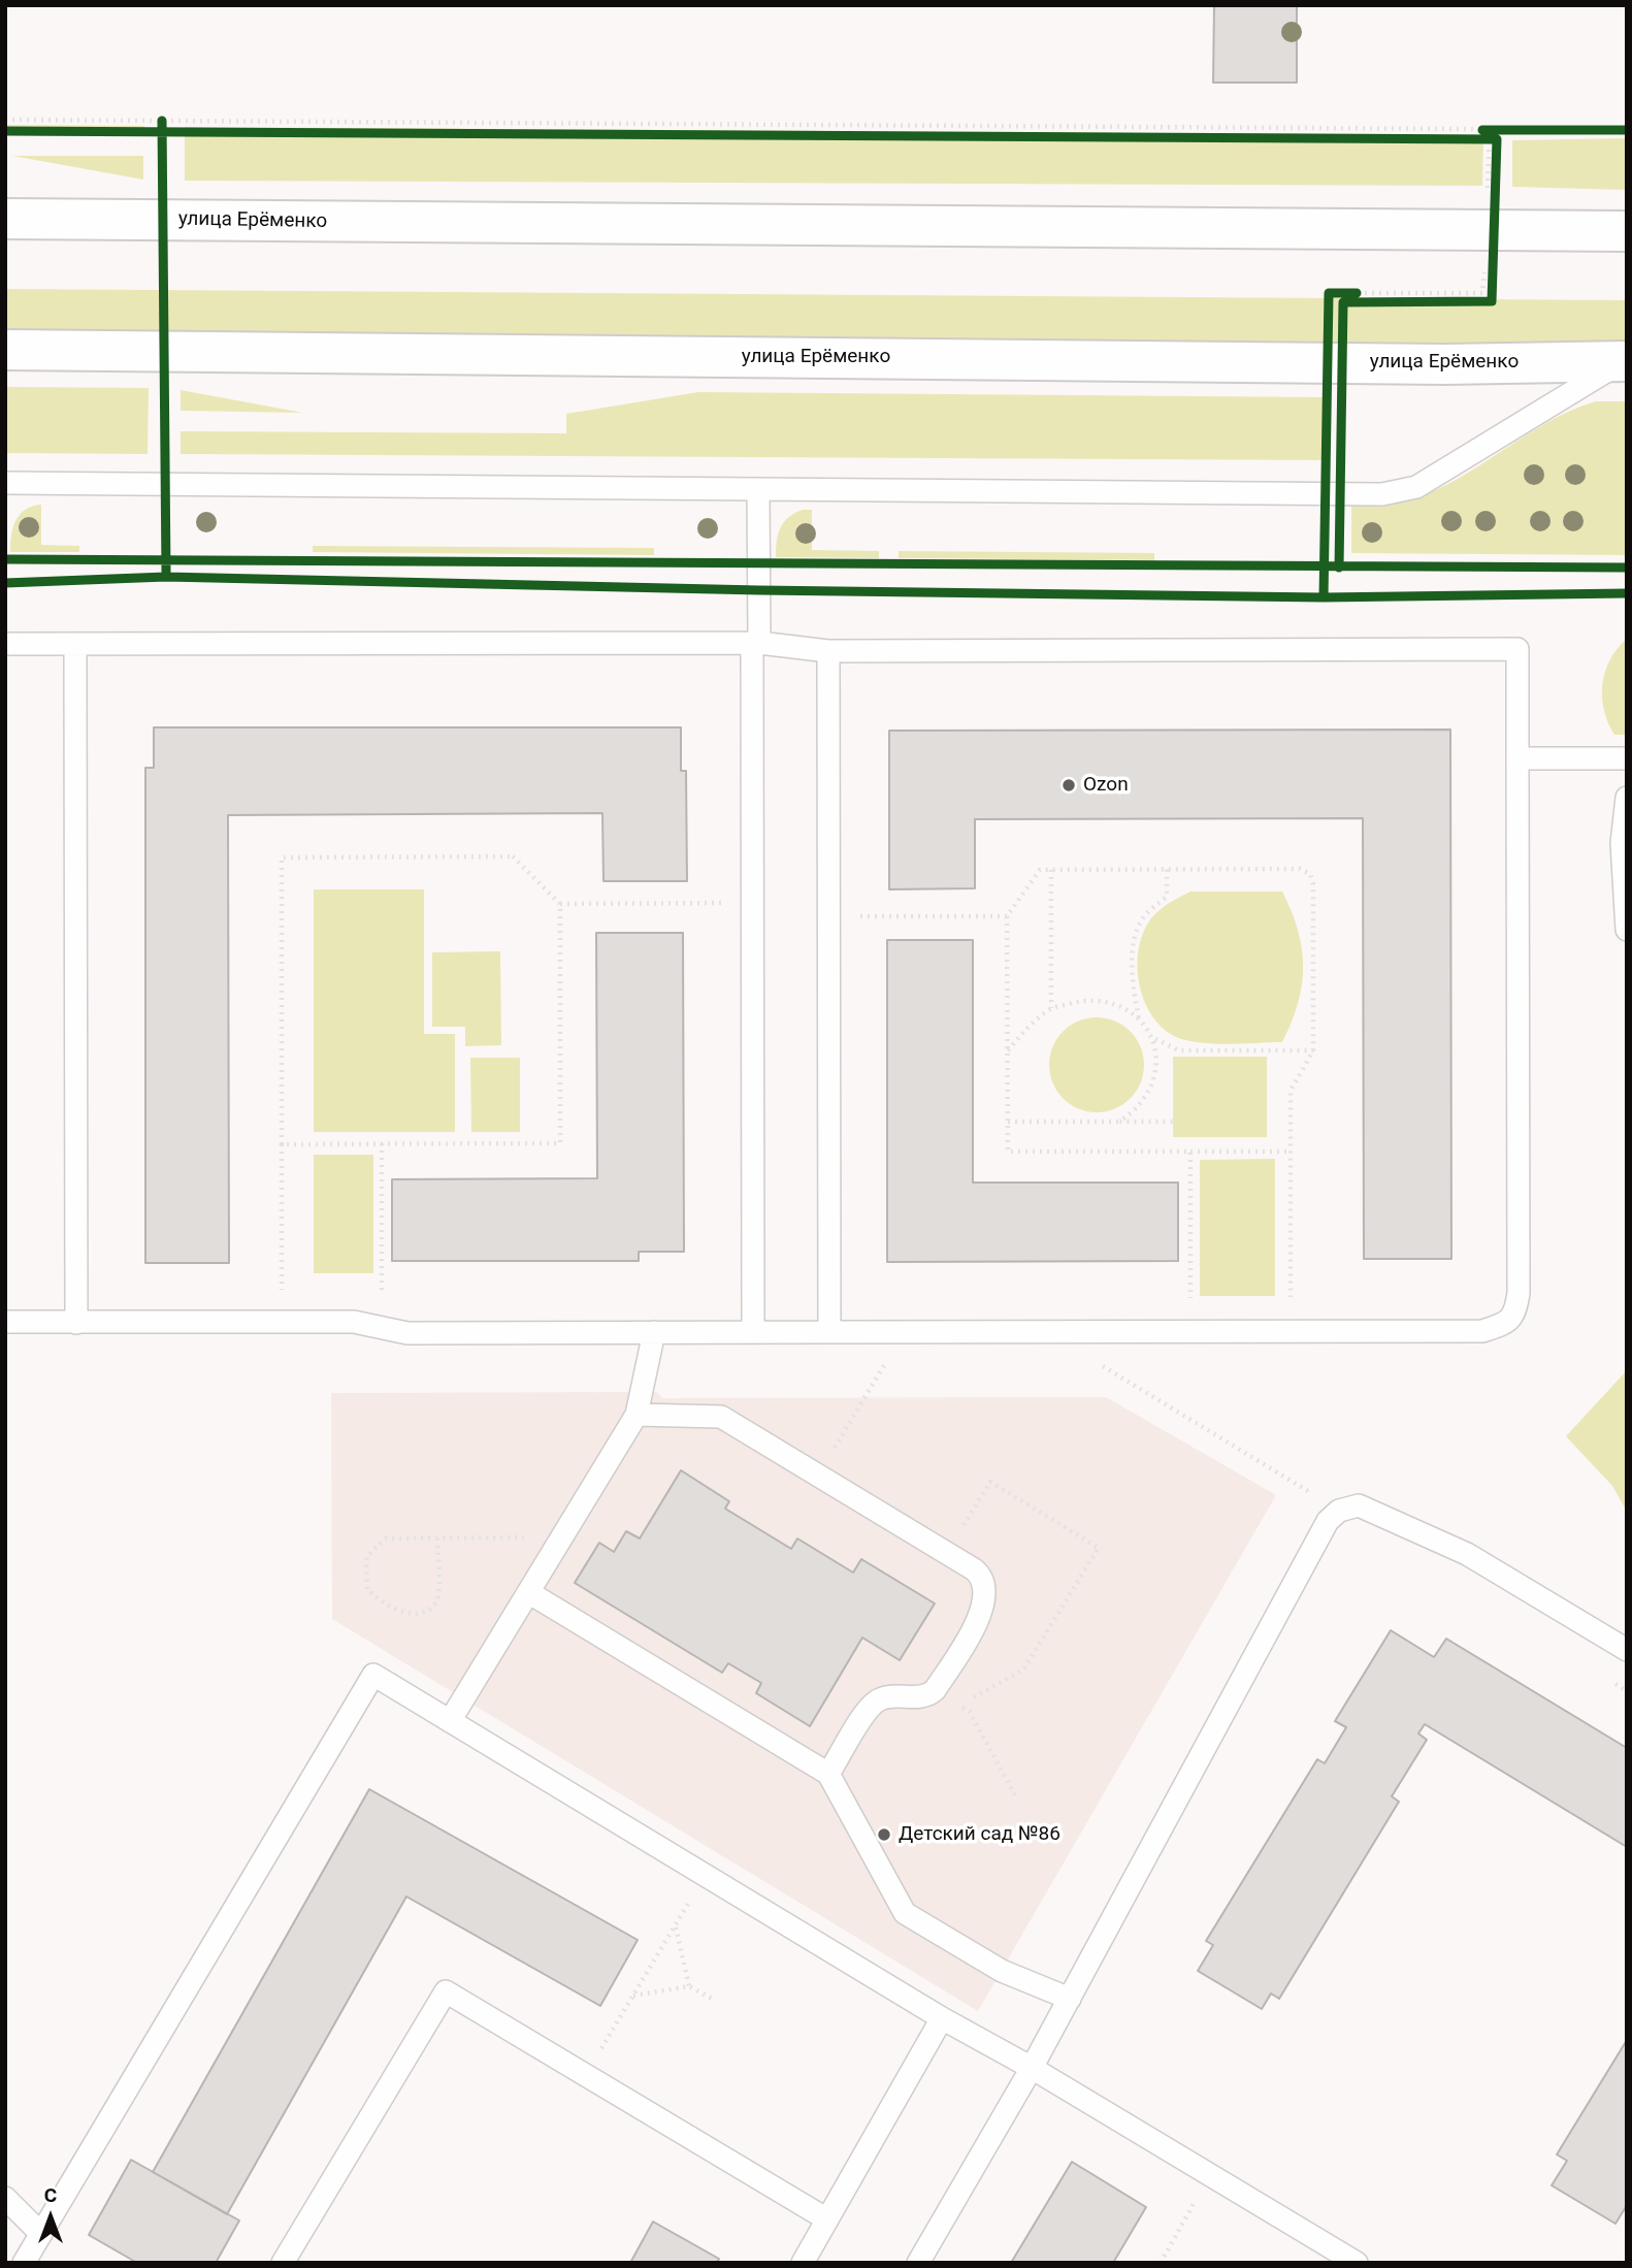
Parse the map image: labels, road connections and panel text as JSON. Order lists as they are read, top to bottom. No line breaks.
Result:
{"streets":{"street":["улица Ерёменко"]},"places":["Ozon","Детский сад №86"],"north":"top"}
